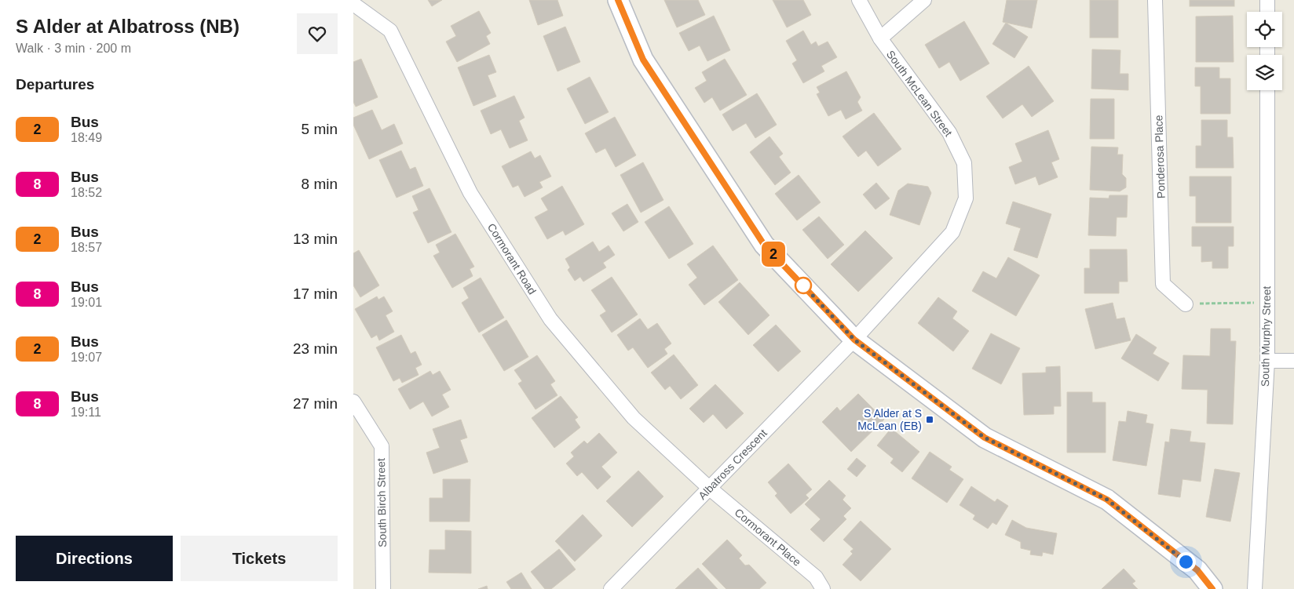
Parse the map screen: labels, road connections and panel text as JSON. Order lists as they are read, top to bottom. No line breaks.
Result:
{"streets":{"street":["South McLean Street","Ponderosa Place","Cormorant Road","South Murphy Street","Albatross Crescent","South Birch Street","Cormorant Place"]},"crossings":[["South McLean Street","Albatross Crescent"],["Cormorant Road","Albatross Crescent"],["Cormorant Road","Cormorant Place"],["Albatross Crescent","Cormorant Place"]],"places":{"transit":["S Alder at S McLean (EB)"]},"lines":["bus line 2"],"page":{"heading":[["S Alder at Albatross (NB)","Walk · 3 min · 200 m"],"Departures"],"on_map":"2","list":[{"mark":"2","name":"Bus","note":"18:49","value":"5 min"},{"mark":"8","name":"Bus","note":"18:52","value":"8 min"},{"mark":"2","name":"Bus","note":"18:57","value":"13 min"},{"mark":"8","name":"Bus","note":"19:01","value":"17 min"},{"mark":"2","name":"Bus","note":"19:07","value":"23 min"},{"mark":"8","name":"Bus","note":"19:11","value":"27 min"}],"buttons":["Directions","Tickets"]}}
